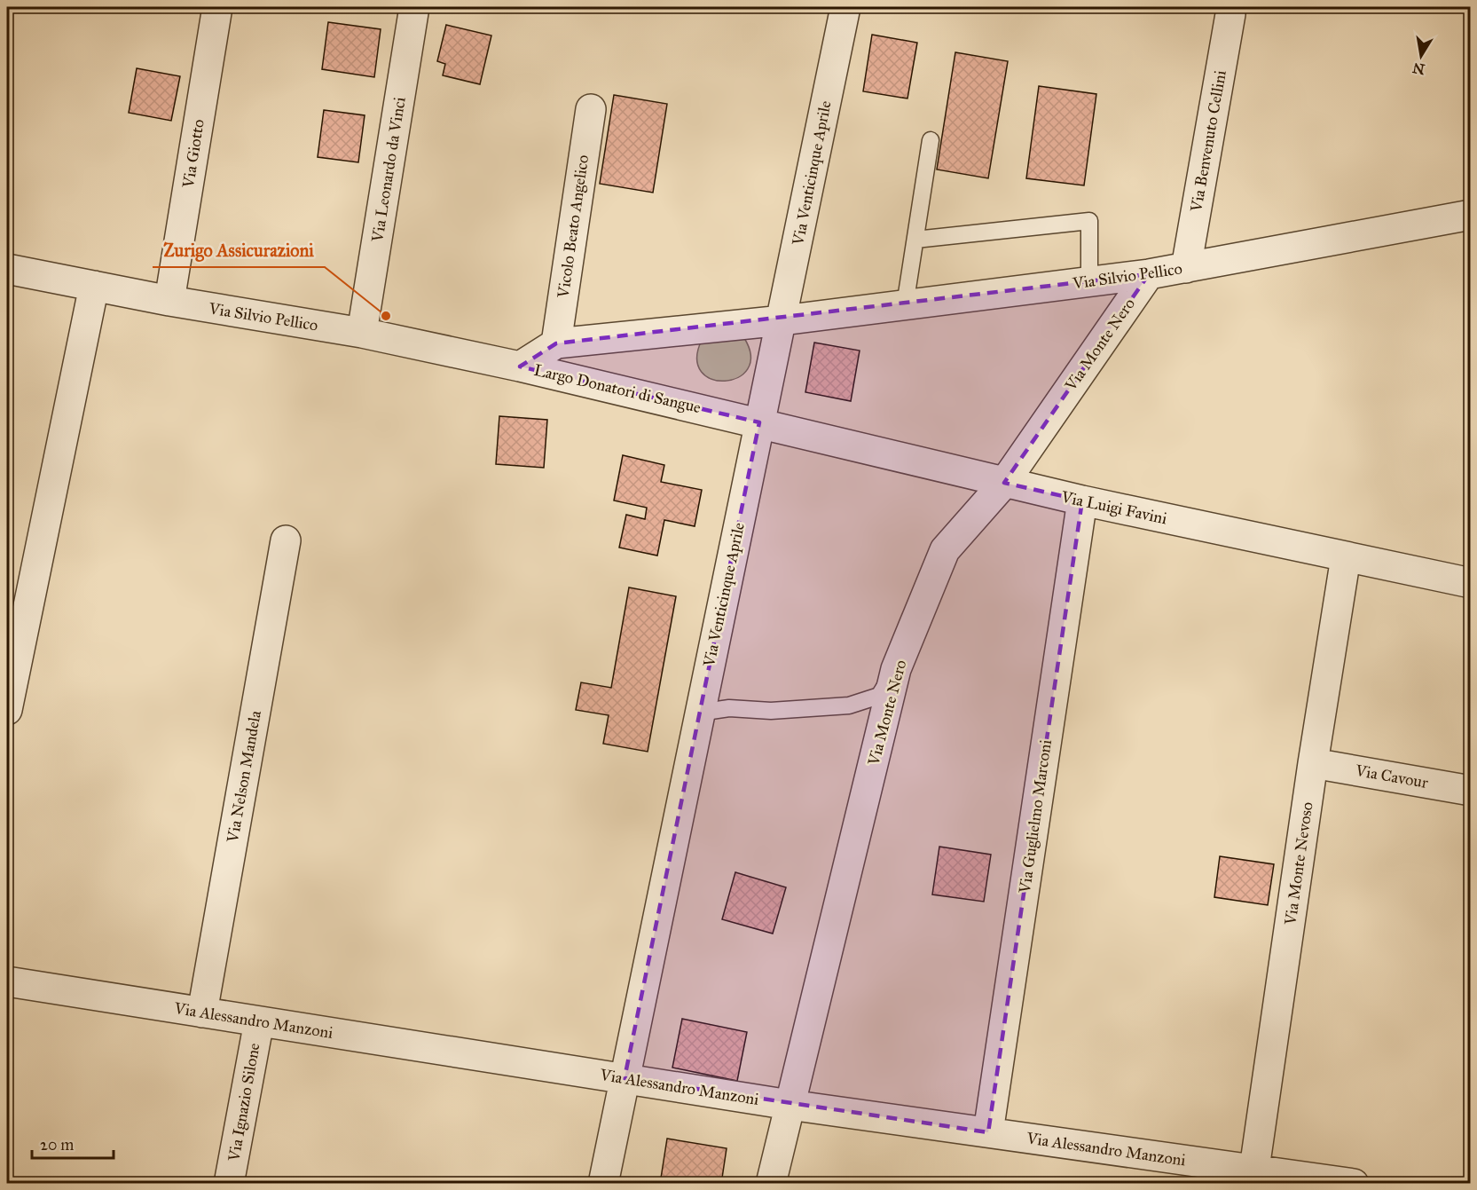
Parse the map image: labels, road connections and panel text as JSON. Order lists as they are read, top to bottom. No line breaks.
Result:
{"streets":{"street":["Via Benvenuto Cellini","Via Giotto","Via Leonardo da Vinci","Via Venticinque Aprile","Vicolo Beato Angelico","Via Silvio Pellico","Via Monte Nero","Largo Donatori di Sangue","Via Luigi Favini","Via Nelson Mandela","Via Cavour","Via Guglielmo Marconi","Via Monte Nevoso","Via Alessandro Manzoni","Via Ignazio Silone"]},"crossings":[["Via Benvenuto Cellini","Via Silvio Pellico"],["Via Giotto","Via Silvio Pellico"],["Via Leonardo da Vinci","Via Silvio Pellico"],["Via Venticinque Aprile","Via Silvio Pellico"],["Via Venticinque Aprile","Largo Donatori di Sangue"],["Via Venticinque Aprile","Via Luigi Favini"],["Via Venticinque Aprile","Via Alessandro Manzoni"],["Vicolo Beato Angelico","Largo Donatori di Sangue"],["Via Silvio Pellico","Via Monte Nero"],["Via Silvio Pellico","Largo Donatori di Sangue"],["Via Monte Nero","Via Luigi Favini"],["Via Monte Nero","Via Alessandro Manzoni"],["Largo Donatori di Sangue","Via Luigi Favini"],["Via Luigi Favini","Via Guglielmo Marconi"],["Via Luigi Favini","Via Monte Nevoso"],["Via Nelson Mandela","Via Alessandro Manzoni"],["Via Cavour","Via Monte Nevoso"],["Via Guglielmo Marconi","Via Alessandro Manzoni"],["Via Monte Nevoso","Via Alessandro Manzoni"],["Via Alessandro Manzoni","Via Ignazio Silone"]],"places":["Zurigo Assicurazioni"],"scale_bar":"20 m","north":"bottom"}
